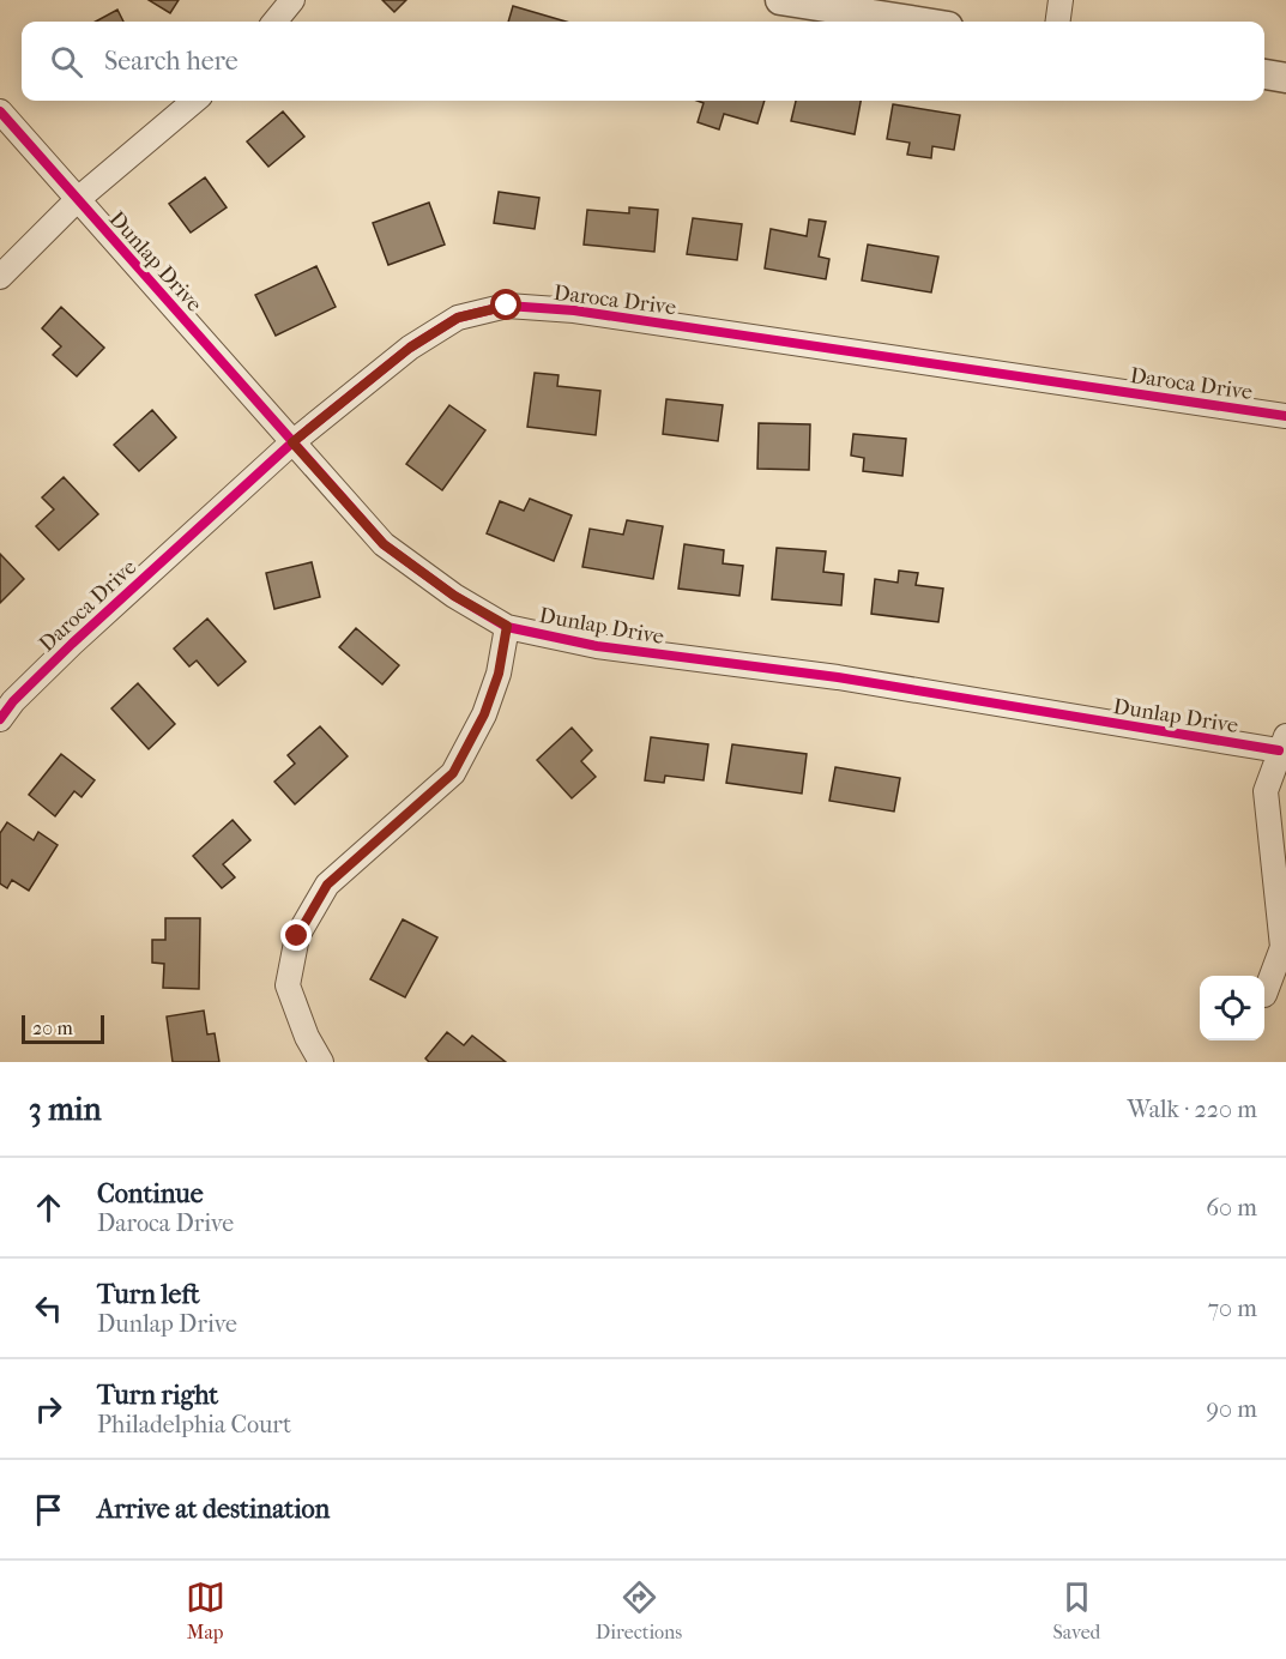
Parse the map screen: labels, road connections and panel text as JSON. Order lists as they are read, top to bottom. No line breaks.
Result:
{"streets":{"street":["Dunlap Drive","Daroca Drive"]},"crossings":[["Dunlap Drive","Daroca Drive"]],"scale_bar":"20 m","page":{"search":"Search here","scale":"20 m","heading":["3 min","Walk · 220 m"],"list":[["Continue","Daroca Drive","60 m"],["Turn left","Dunlap Drive","70 m"],["Turn right","Philadelphia Court","90 m"],"Arrive at destination"],"nav":["Map","Directions","Saved"]}}
